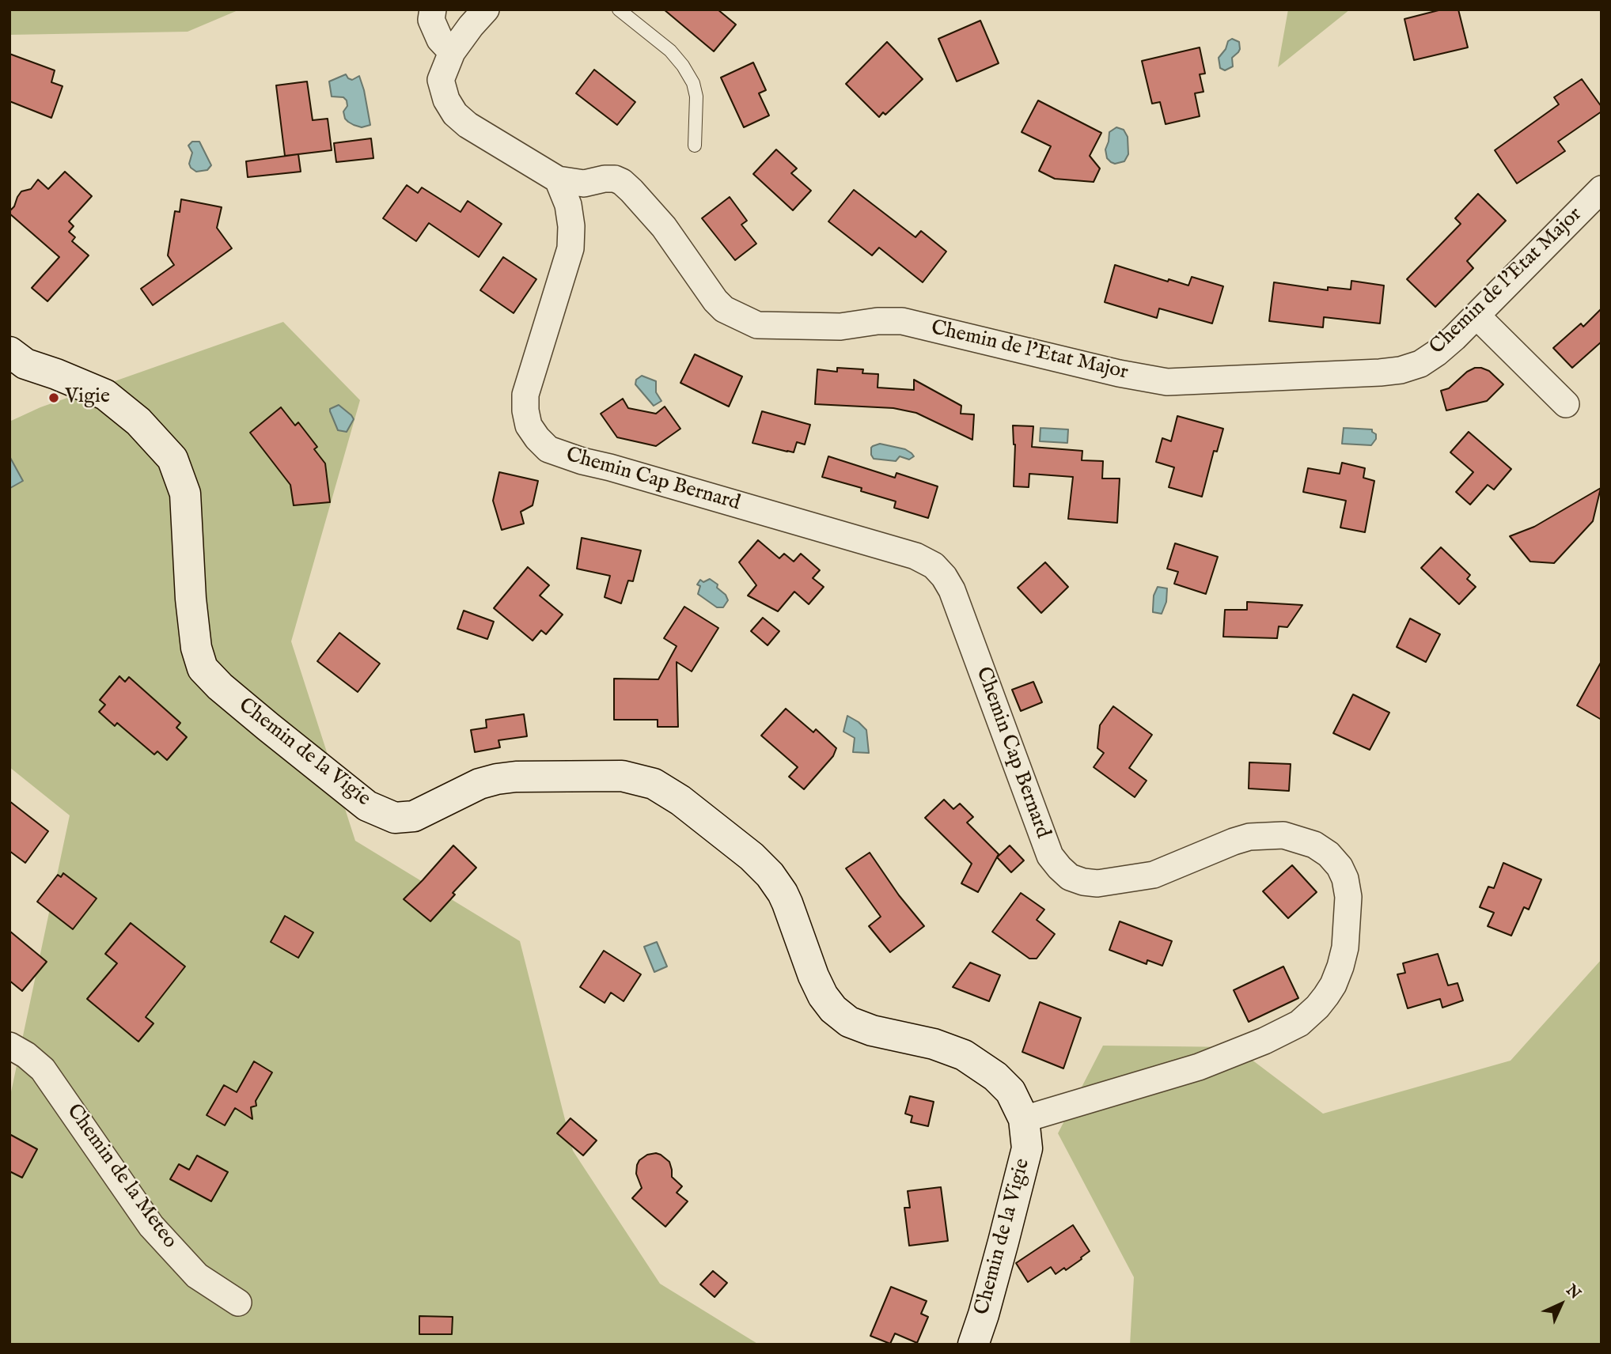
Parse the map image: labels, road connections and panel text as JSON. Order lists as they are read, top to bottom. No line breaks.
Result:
{"streets":{"street":["Chemin de l'Etat Major","Chemin Cap Bernard","Chemin de la Vigie","Chemin de la Meteo"]},"crossings":[["Chemin de l'Etat Major","Chemin Cap Bernard"],["Chemin Cap Bernard","Chemin de la Vigie"]],"places":["Vigie"],"north":"top right"}
